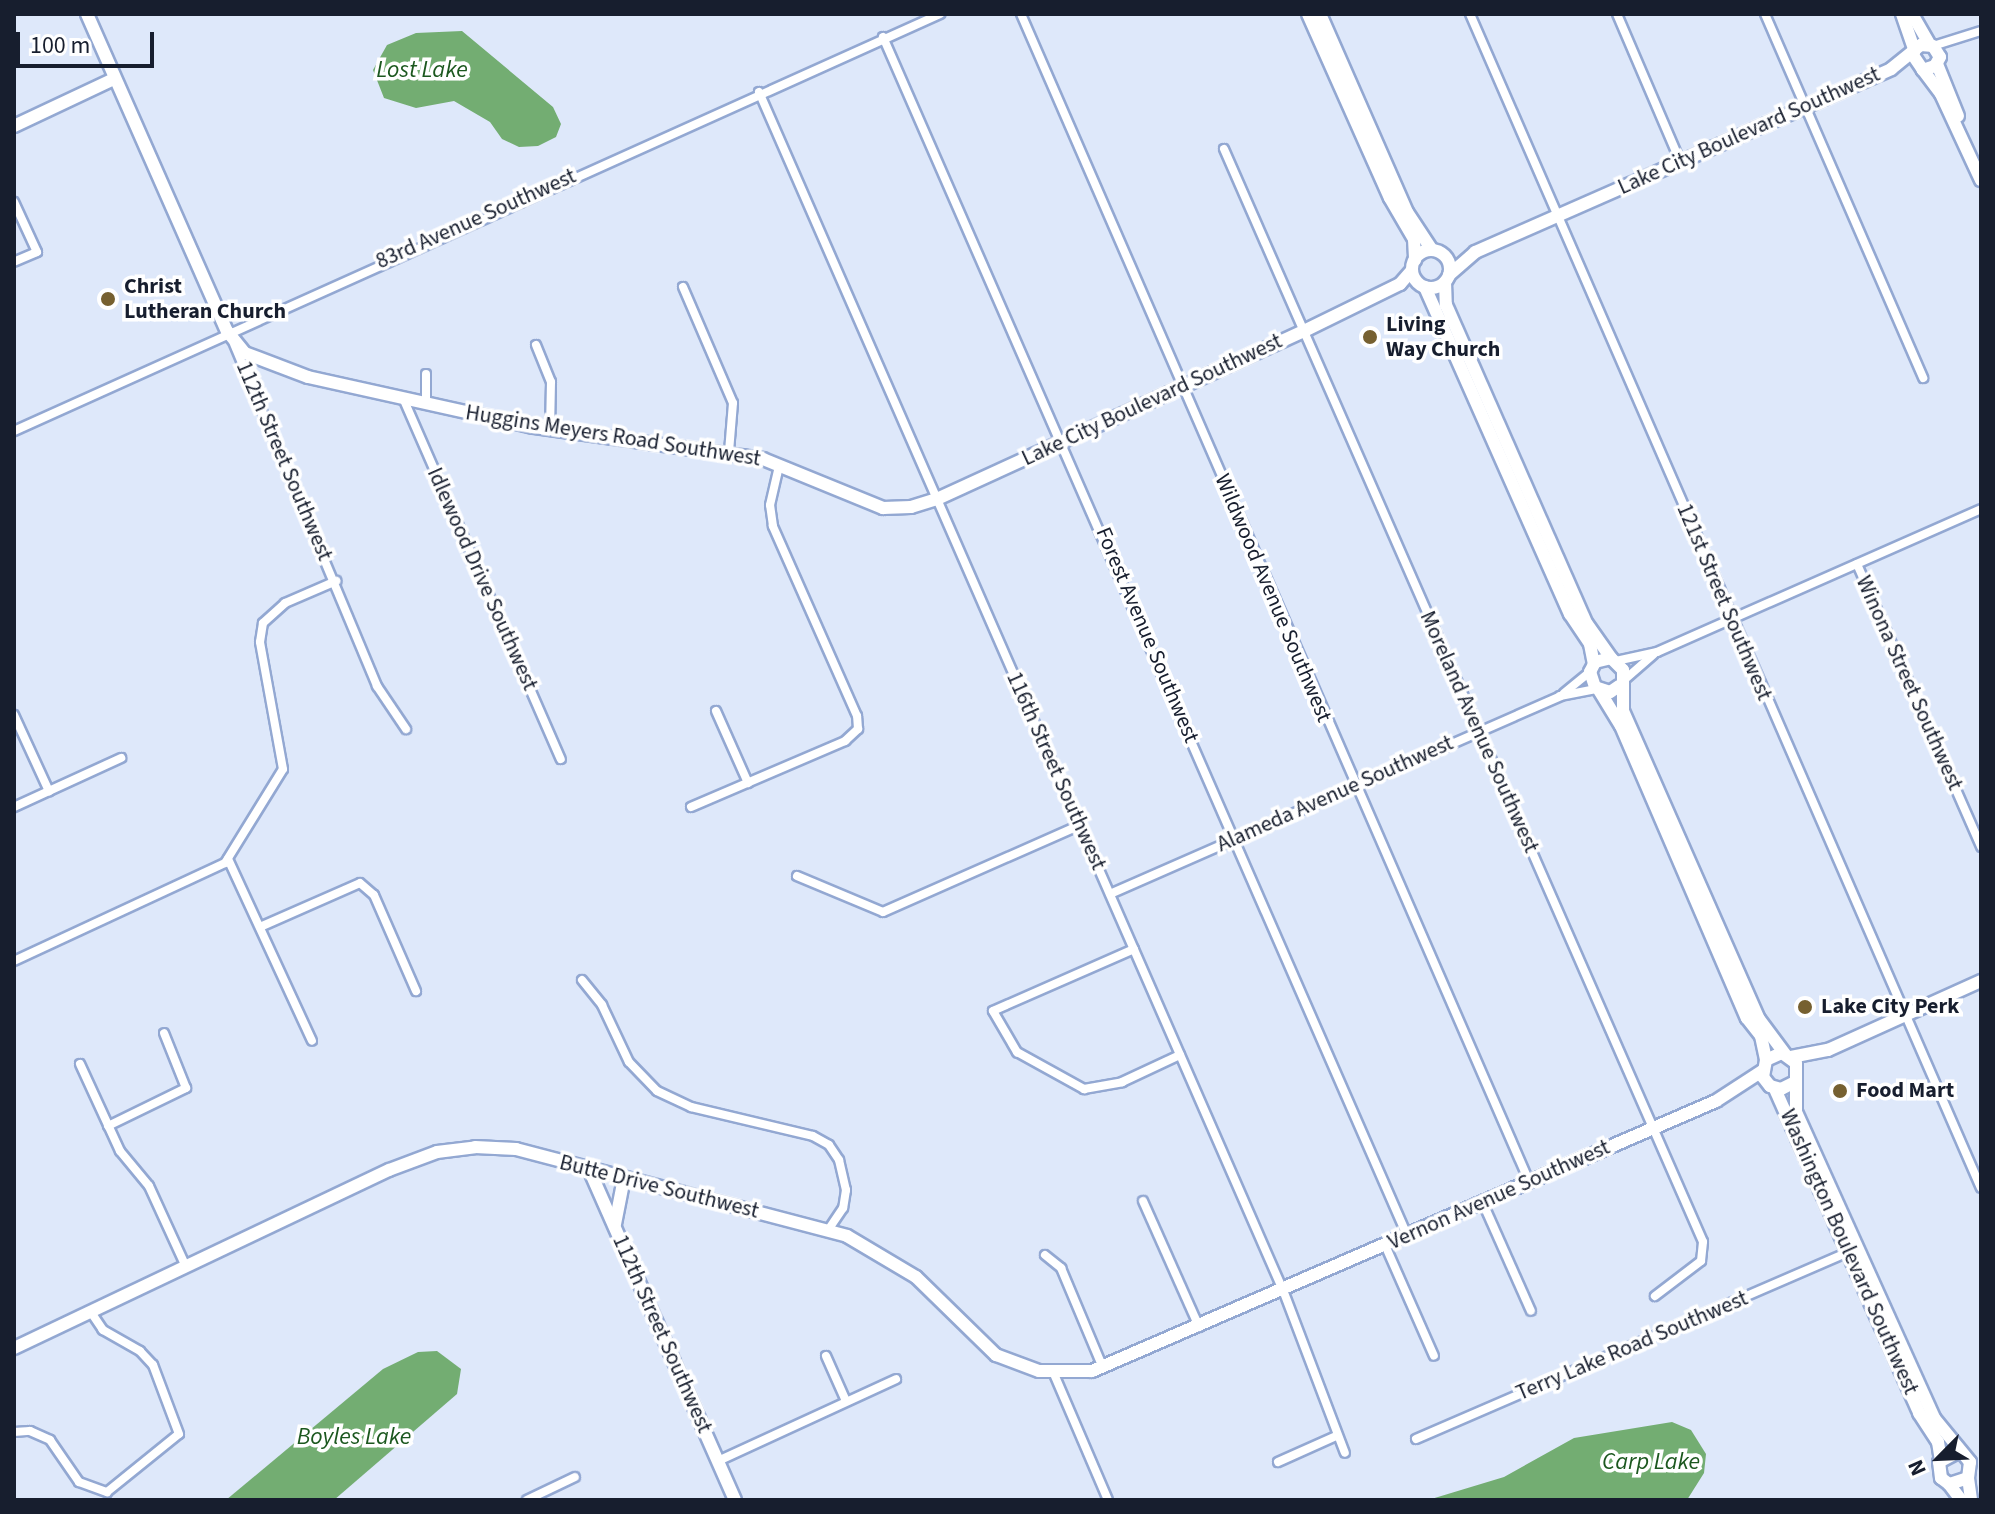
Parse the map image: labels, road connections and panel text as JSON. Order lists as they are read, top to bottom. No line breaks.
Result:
{"streets":{"street":["Lake City Boulevard Southwest","83rd Avenue Southwest","Huggins Meyers Road Southwest","112th Street Southwest","Idlewood Drive Southwest","Wildwood Avenue Southwest","121st Street Southwest","Forest Avenue Southwest","Winona Street Southwest","Moreland Avenue Southwest","116th Street Southwest","Alameda Avenue Southwest","Butte Drive Southwest","Vernon Avenue Southwest","Washington Boulevard Southwest","Terry Lake Road Southwest"]},"crossings":[["Lake City Boulevard Southwest","Huggins Meyers Road Southwest"],["Lake City Boulevard Southwest","Wildwood Avenue Southwest"],["Lake City Boulevard Southwest","121st Street Southwest"],["Lake City Boulevard Southwest","Forest Avenue Southwest"],["Lake City Boulevard Southwest","Moreland Avenue Southwest"],["Lake City Boulevard Southwest","116th Street Southwest"],["83rd Avenue Southwest","112th Street Southwest"],["83rd Avenue Southwest","Forest Avenue Southwest"],["83rd Avenue Southwest","116th Street Southwest"],["Huggins Meyers Road Southwest","112th Street Southwest"],["Huggins Meyers Road Southwest","Idlewood Drive Southwest"],["112th Street Southwest","Butte Drive Southwest"],["Wildwood Avenue Southwest","Alameda Avenue Southwest"],["Wildwood Avenue Southwest","Vernon Avenue Southwest"],["Forest Avenue Southwest","Alameda Avenue Southwest"],["Forest Avenue Southwest","Vernon Avenue Southwest"],["Moreland Avenue Southwest","Alameda Avenue Southwest"],["Moreland Avenue Southwest","Vernon Avenue Southwest"],["116th Street Southwest","Alameda Avenue Southwest"],["116th Street Southwest","Butte Drive Southwest"],["116th Street Southwest","Vernon Avenue Southwest"],["Butte Drive Southwest","Vernon Avenue Southwest"],["Vernon Avenue Southwest","Washington Boulevard Southwest"],["Washington Boulevard Southwest","Terry Lake Road Southwest"]],"water":["Lost Lake","Boyles Lake","Carp Lake"],"places":["Christ Lutheran Church","Living Way Church","Lake City Perk","Food Mart"],"scale_bar":"100 m","north":"bottom left"}
